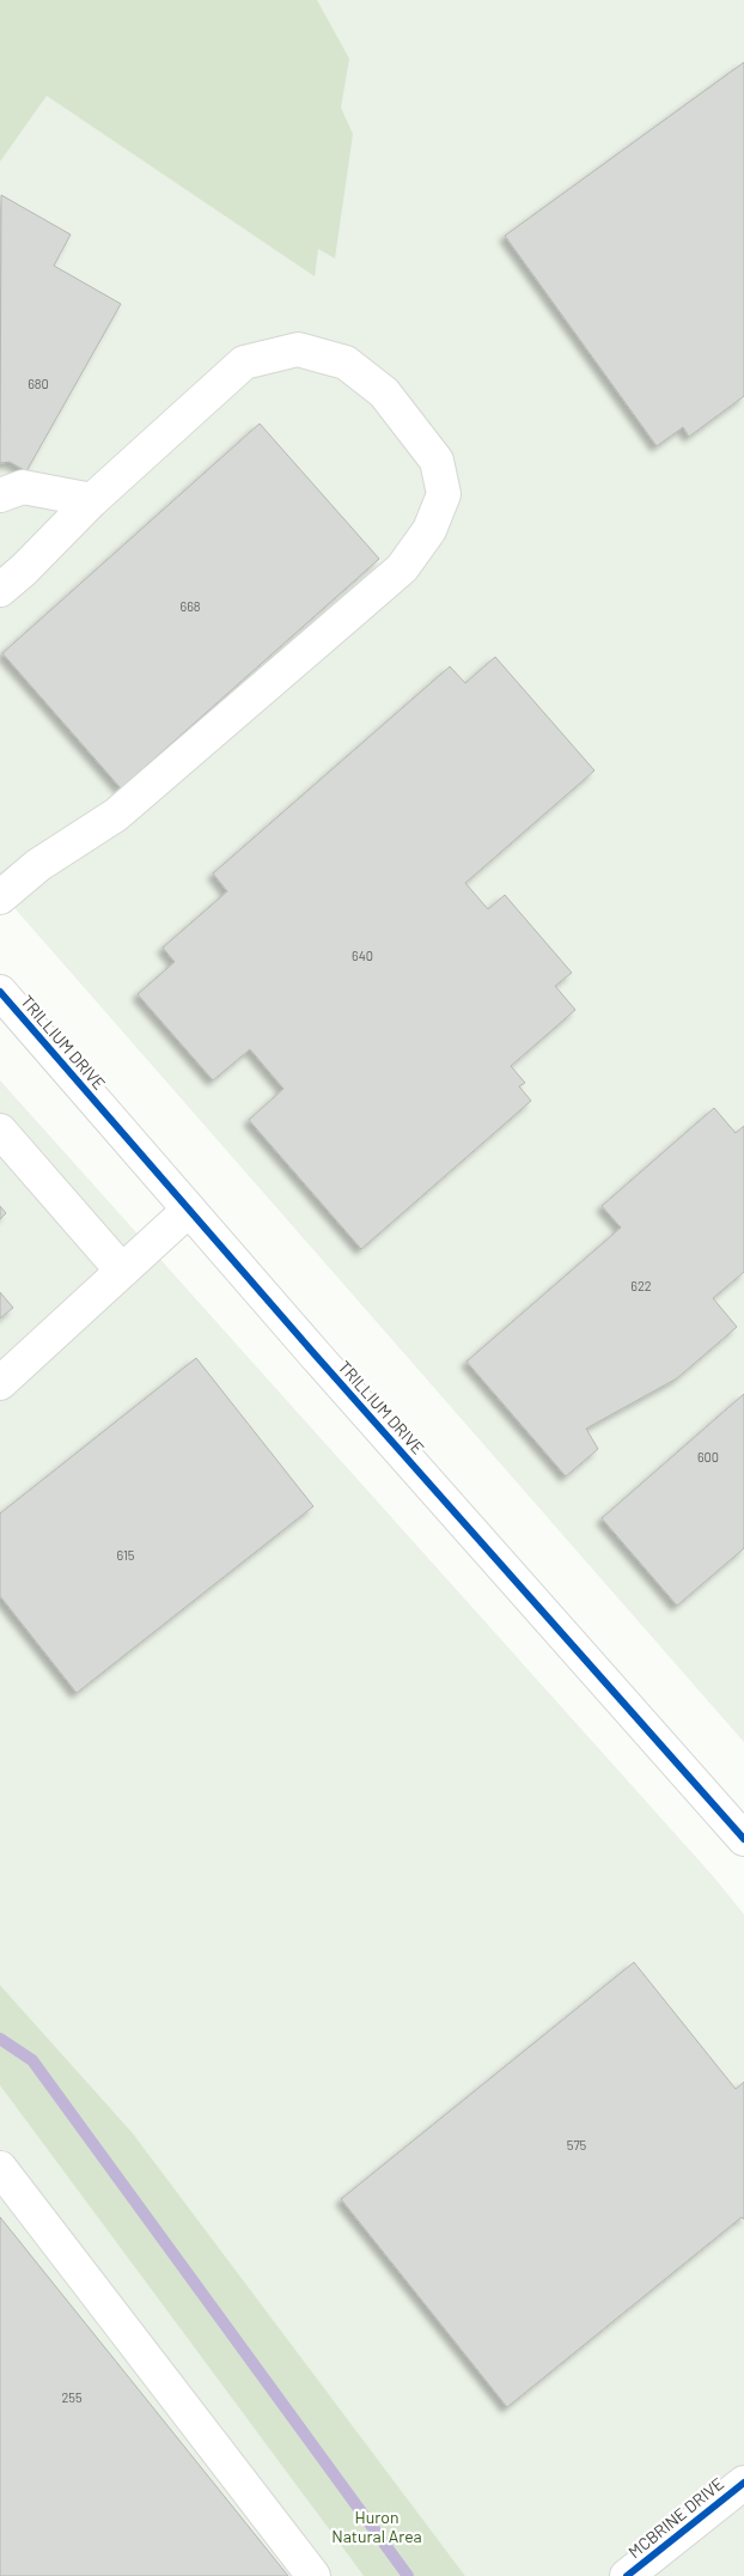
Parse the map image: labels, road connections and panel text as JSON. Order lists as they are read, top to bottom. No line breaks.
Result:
{"streets":{"street":["TRILLIUM DRIVE","MCBRINE DRIVE"]},"parks":["Huron Natural Area"],"house_numbers":["680","668","640","622","600","615","575","255"]}
